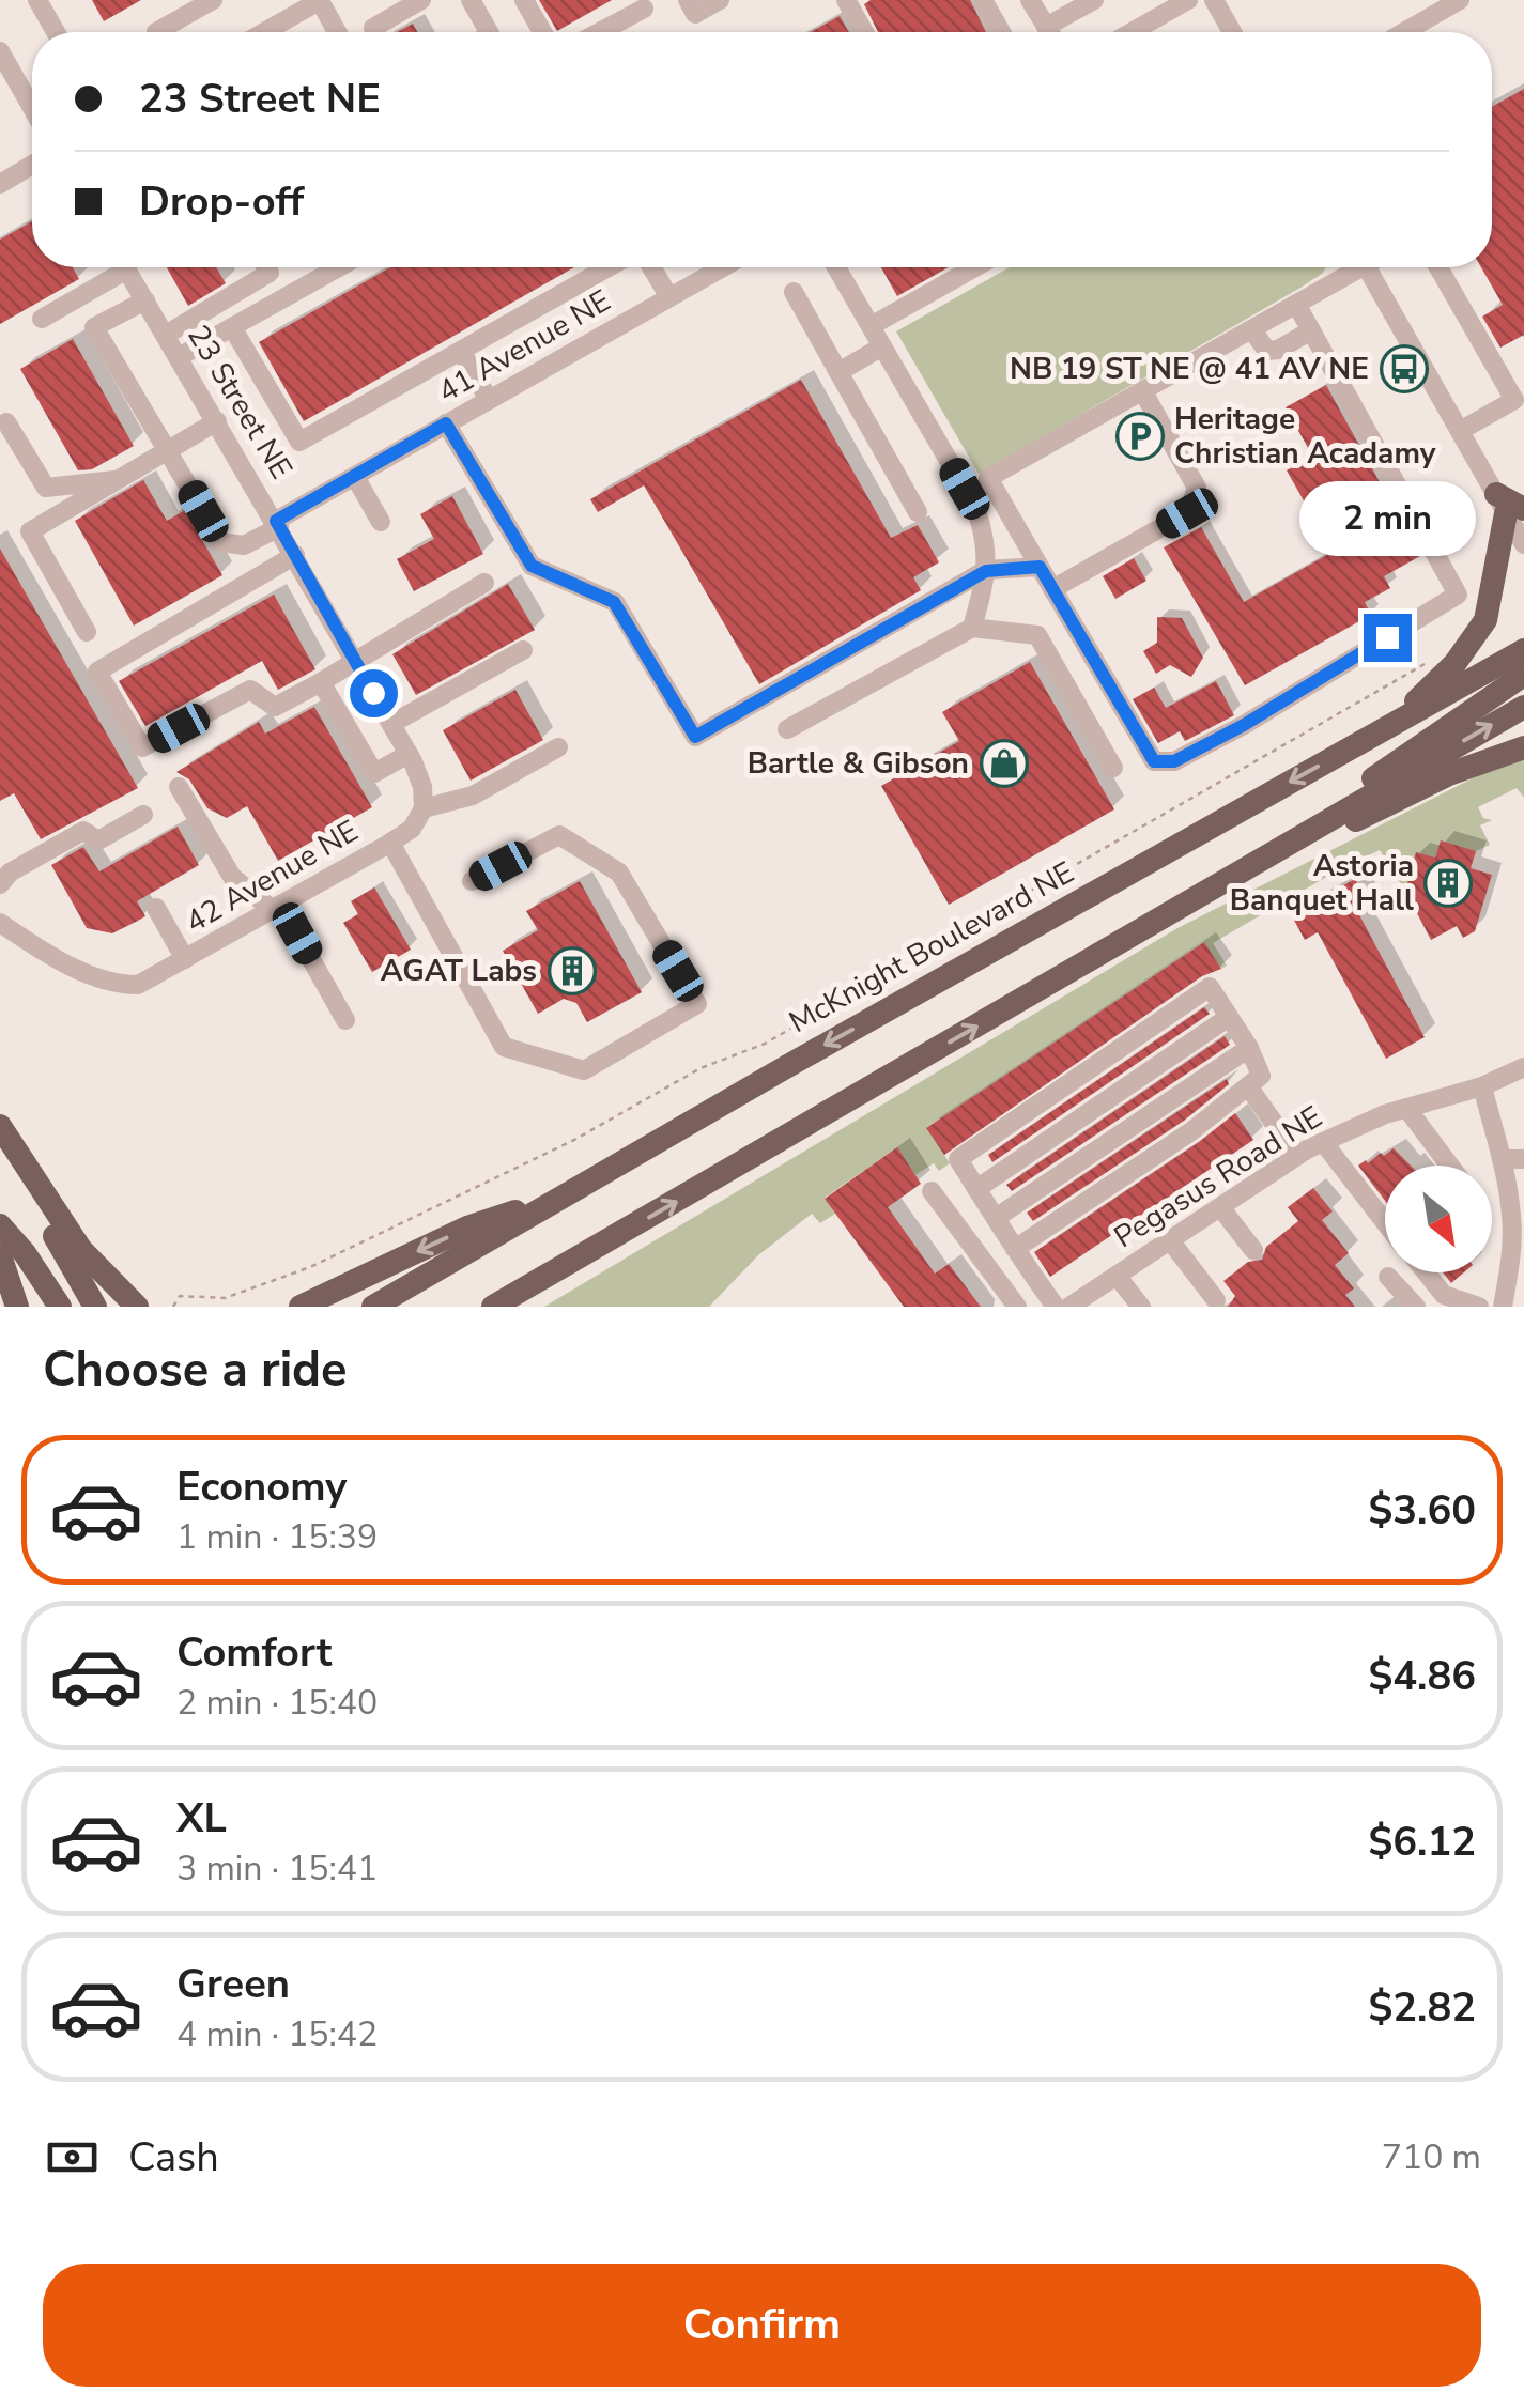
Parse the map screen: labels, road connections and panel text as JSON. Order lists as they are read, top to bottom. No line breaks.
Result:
{"streets":{"main road":["McKnight Boulevard NE"],"street":["41 Avenue NE","23 Street NE","42 Avenue NE","Pegasus Road NE"]},"crossings":[["41 Avenue NE","23 Street NE"],["23 Street NE","42 Avenue NE"]],"places":{"bus stop":["NB 19 ST NE @ 41 AV NE"],"parking":["Heritage Christian Acadamy"],"shop":["Bartle & Gibson"],"building":["Astoria Banquet Hall","AGAT Labs"]},"north":"bottom right","page":{"banner":["23 Street NE","Drop-off"],"bubble":"2 min","heading":"Choose a ride","list":[{"name":"Economy","note":"1 min · 15:39","value":"$3.60"},{"name":"Comfort","note":"2 min · 15:40","value":"$4.86"},{"name":"XL","note":"3 min · 15:41","value":"$6.12"},{"name":"Green","note":"4 min · 15:42","value":"$2.82"}],"pay":["Cash","710 m"],"buttons":"Confirm"}}
